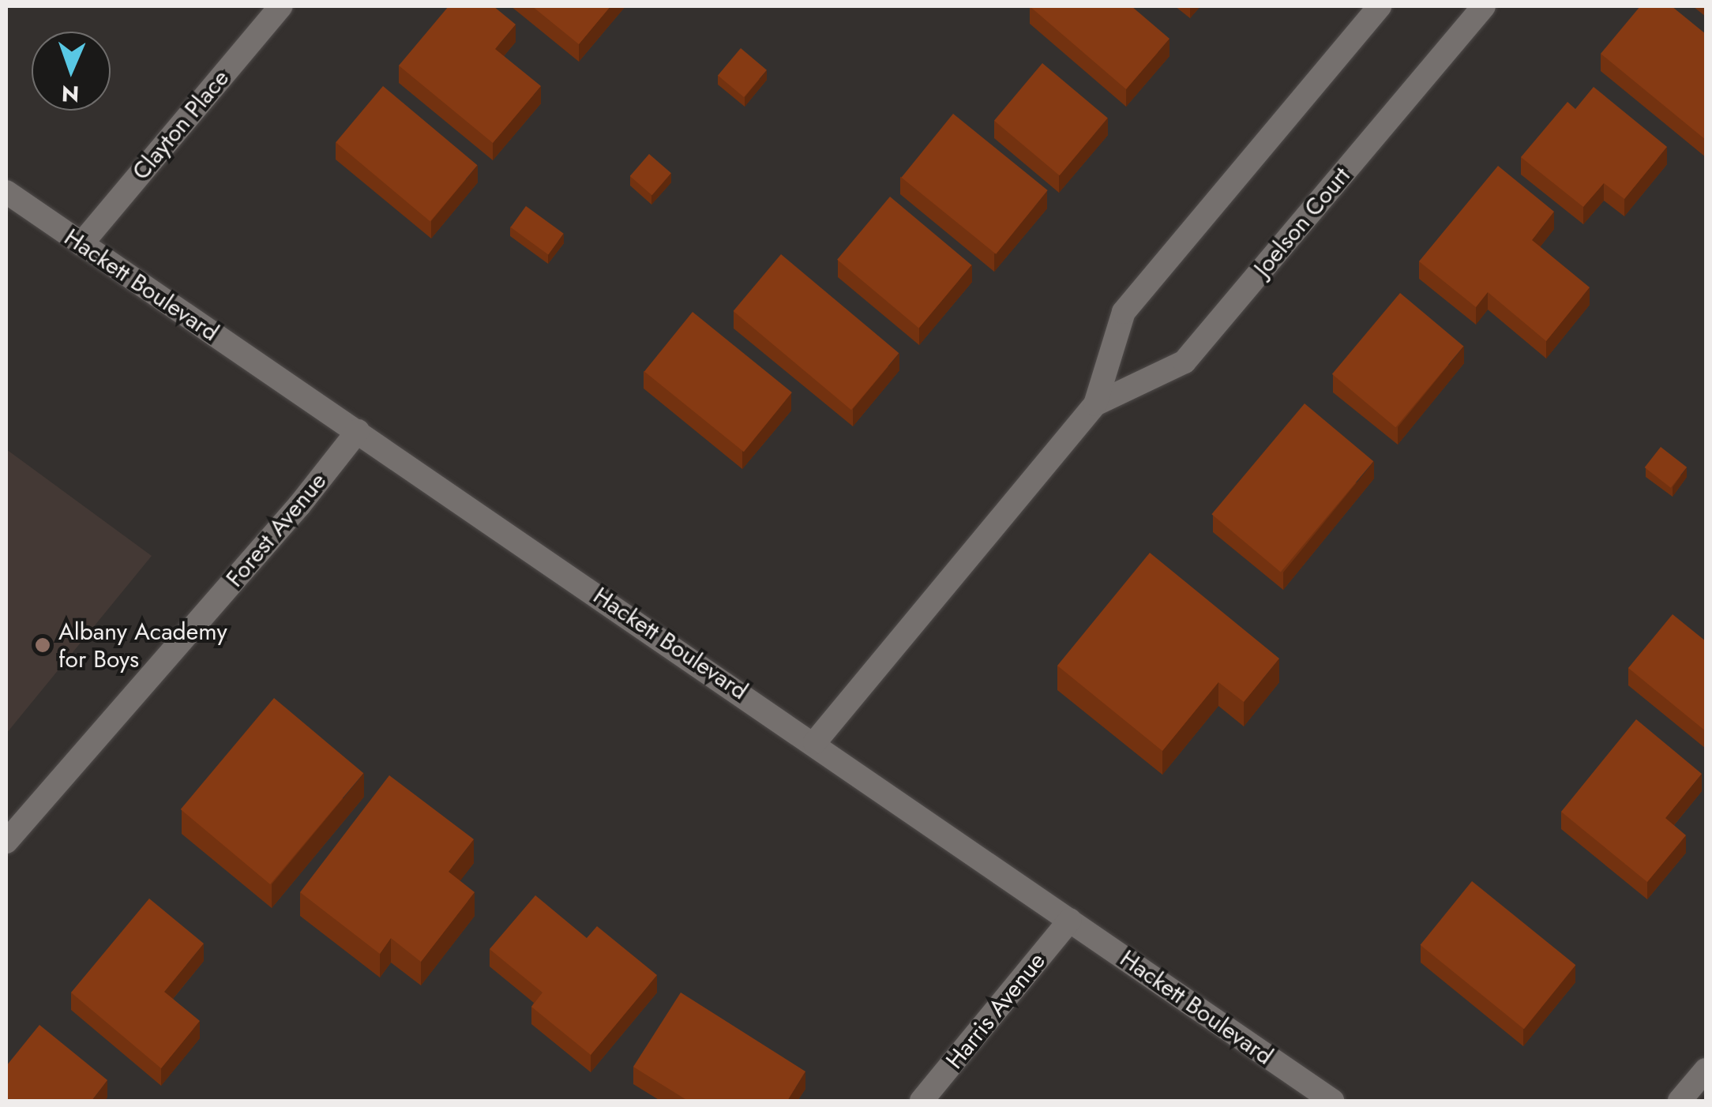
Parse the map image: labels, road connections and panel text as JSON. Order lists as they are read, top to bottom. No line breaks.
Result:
{"streets":{"street":["Clayton Place","Joelson Court","Hackett Boulevard","Forest Avenue","Harris Avenue"]},"crossings":[["Clayton Place","Hackett Boulevard"],["Joelson Court","Hackett Boulevard"],["Hackett Boulevard","Forest Avenue"],["Hackett Boulevard","Harris Avenue"]],"places":["Albany Academy for Boys"],"north":"bottom"}
